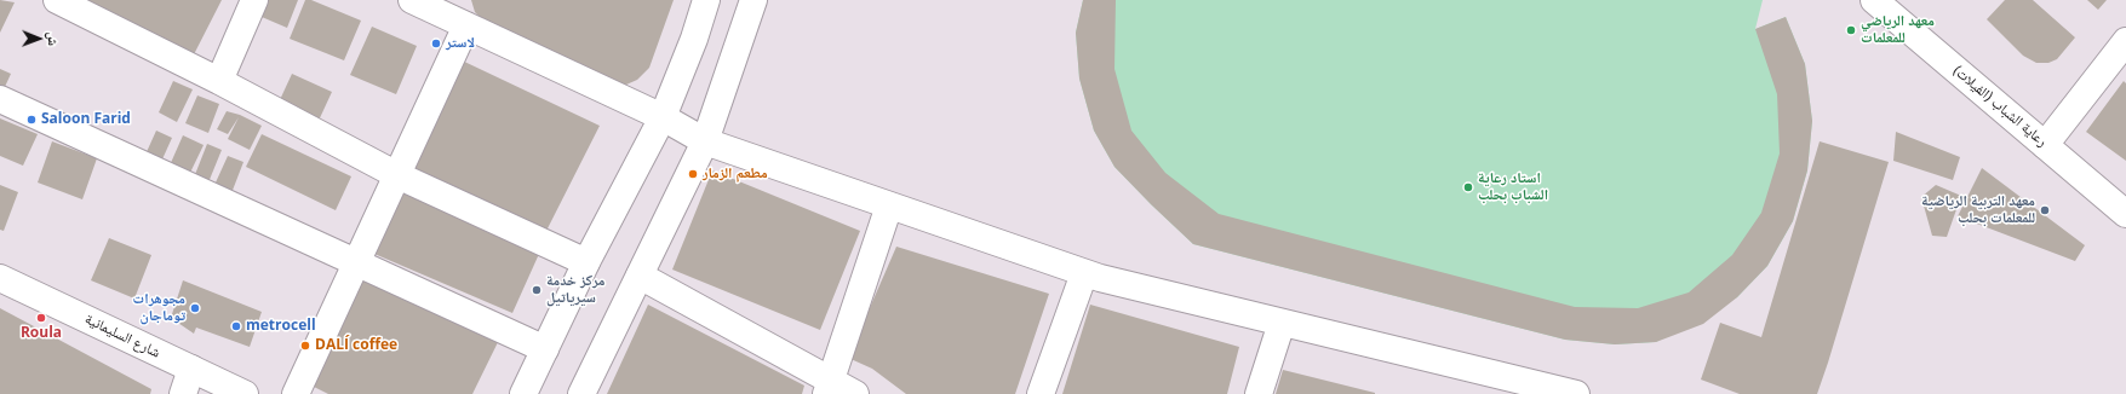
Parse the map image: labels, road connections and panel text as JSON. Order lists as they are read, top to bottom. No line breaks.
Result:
{"streets":{"street":["رعاية الشباب (الفيلات)","شارع السليمانية"]},"places":["معهد الرياضي للمعلمات","لاستر","Saloon Farid","مطعم الزمار","استاد رعاية الشباب بحلب","معهد التربية الرياضية للمعلمات بحلب","مركز خدمة سيرياتيل","مجوهرات توماجان","Roula","metrocell","DALÍ coffee"],"north":"right"}
